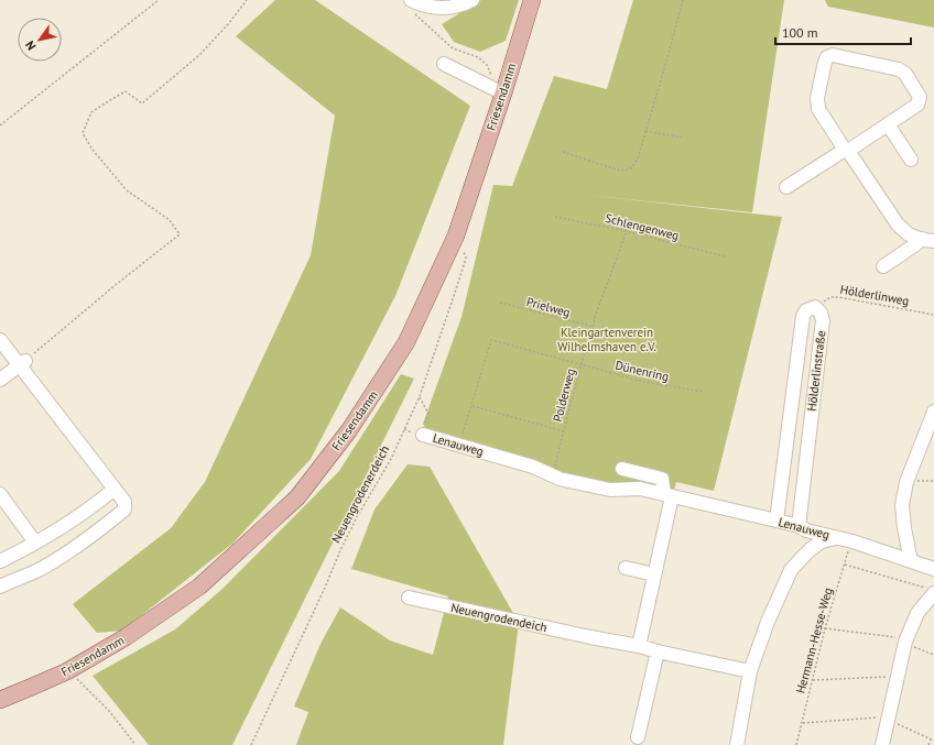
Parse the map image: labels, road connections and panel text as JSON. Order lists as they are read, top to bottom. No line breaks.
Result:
{"streets":{"main road":["Friesendamm"],"street":["Hölderlinstraße","Lenauweg","Neuengrodendeich"],"path":["Schlengenweg","Hölderlinweg","Prielweg","Dünenring","Polderweg","Neuengrodenerdeich","Hermann-Hesse-Weg"]},"crossings":[["Schlengenweg","Polderweg"],["Hölderlinweg","Hölderlinstraße"],["Prielweg","Polderweg"],["Dünenring","Polderweg"],["Hölderlinstraße","Lenauweg"],["Lenauweg","Hermann-Hesse-Weg"]],"parks":["Kleingartenverein Wilhelmshaven e.V."],"scale_bar":"100 m","north":"bottom left"}
